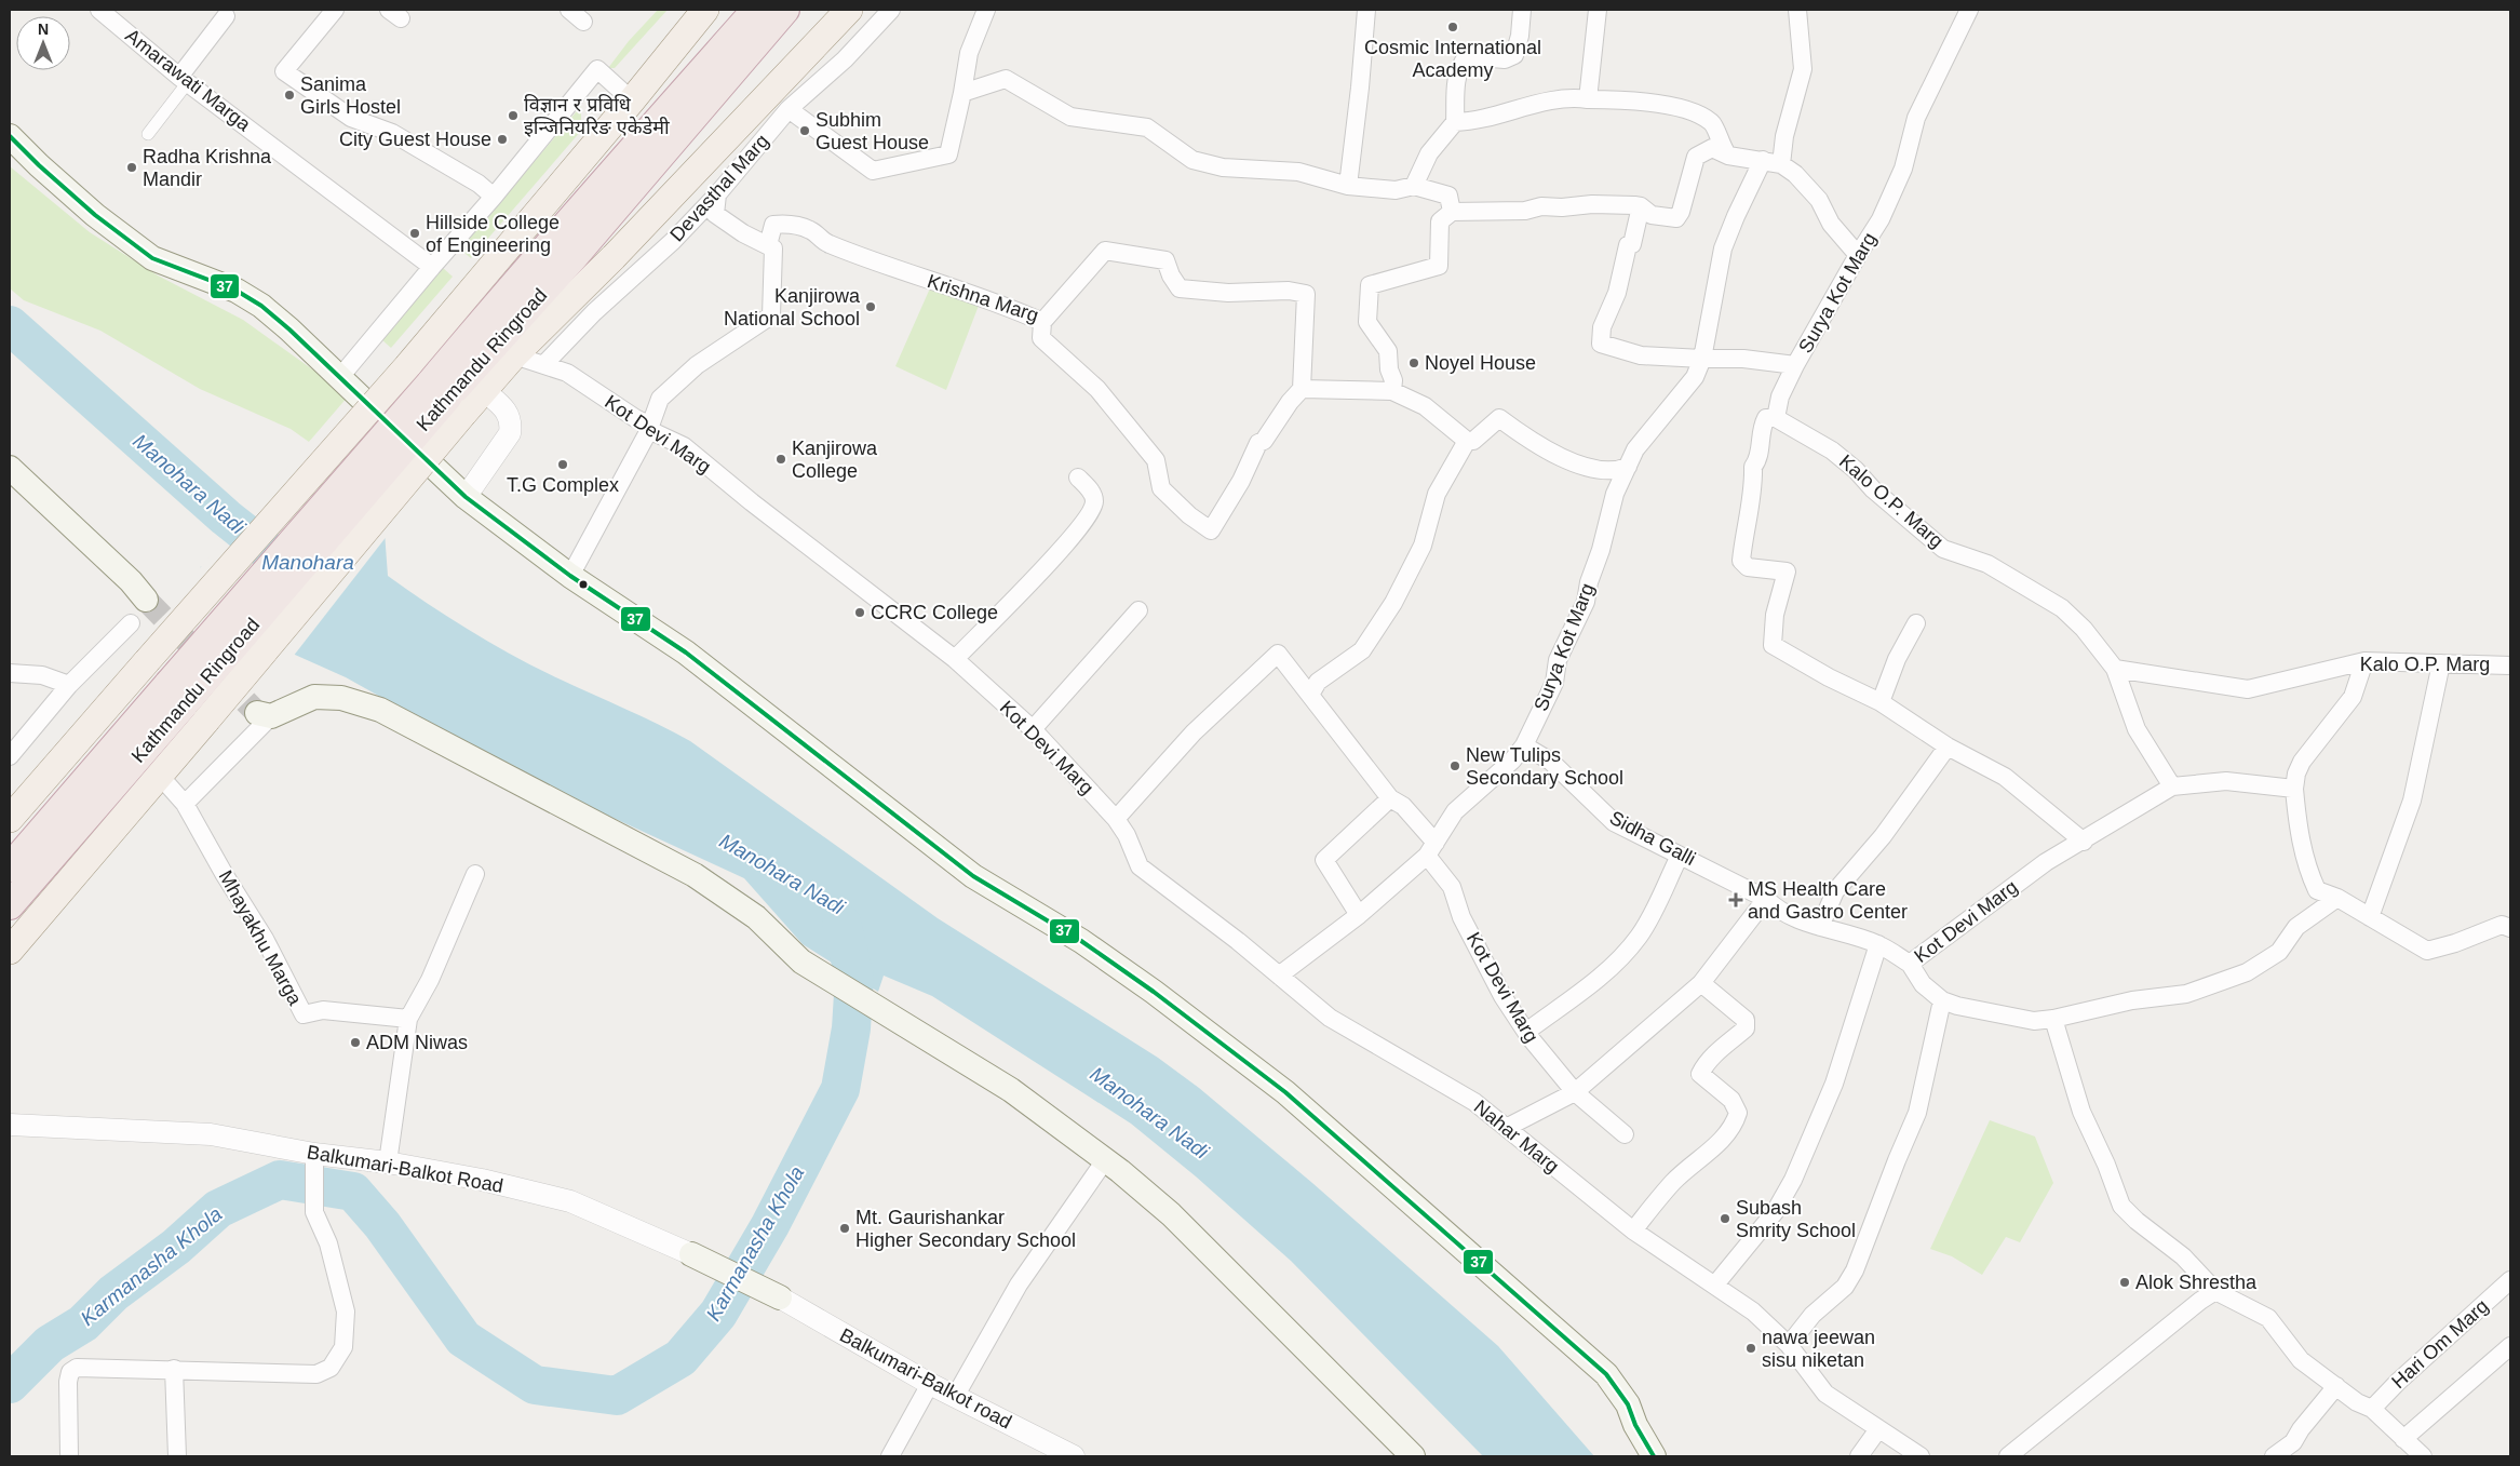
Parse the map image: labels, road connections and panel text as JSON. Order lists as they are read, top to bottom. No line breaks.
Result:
{"streets":{"highway":["Kathmandu Ringroad"],"main road":["Balkumari-Balkot Road"],"street":["Amarawati Marga","Devasthal Marg","Surya Kot Marg","Krishna Marg","Kot Devi Marg","Kalo O.P. Marg","Sidha Galli","Mhayakhu Marga","Nahar Marg","Hari Om Marg","Balkumari-Balkot road"]},"crossings":[["Devasthal Marg","Kot Devi Marg"],["Surya Kot Marg","Kot Devi Marg"],["Surya Kot Marg","Sidha Galli"],["Surya Kot Marg","Nahar Marg"],["Kot Devi Marg","Sidha Galli"],["Kot Devi Marg","Nahar Marg"],["Balkumari-Balkot Road","Balkumari-Balkot road"]],"water":["Manohara Nadi","Manohara","Karmanasha Khola"],"places":{"other":["Cosmic International Academy","Sanima Girls Hostel","विज्ञान र प्रविधि इन्जिनियरिङ एकेडेमी","Subhim Guest House","City Guest House","Radha Krishna Mandir","Hillside College of Engineering","Kanjirowa National School","Noyel House","Kanjirowa College","T.G Complex","CCRC College","New Tulips Secondary School","ADM Niwas","Subash Smrity School","Mt. Gaurishankar Higher Secondary School","Alok Shrestha","nawa jeewan sisu niketan"],"health":["MS Health Care and Gastro Center"]},"lines":["transit line 37"],"north":"top"}
